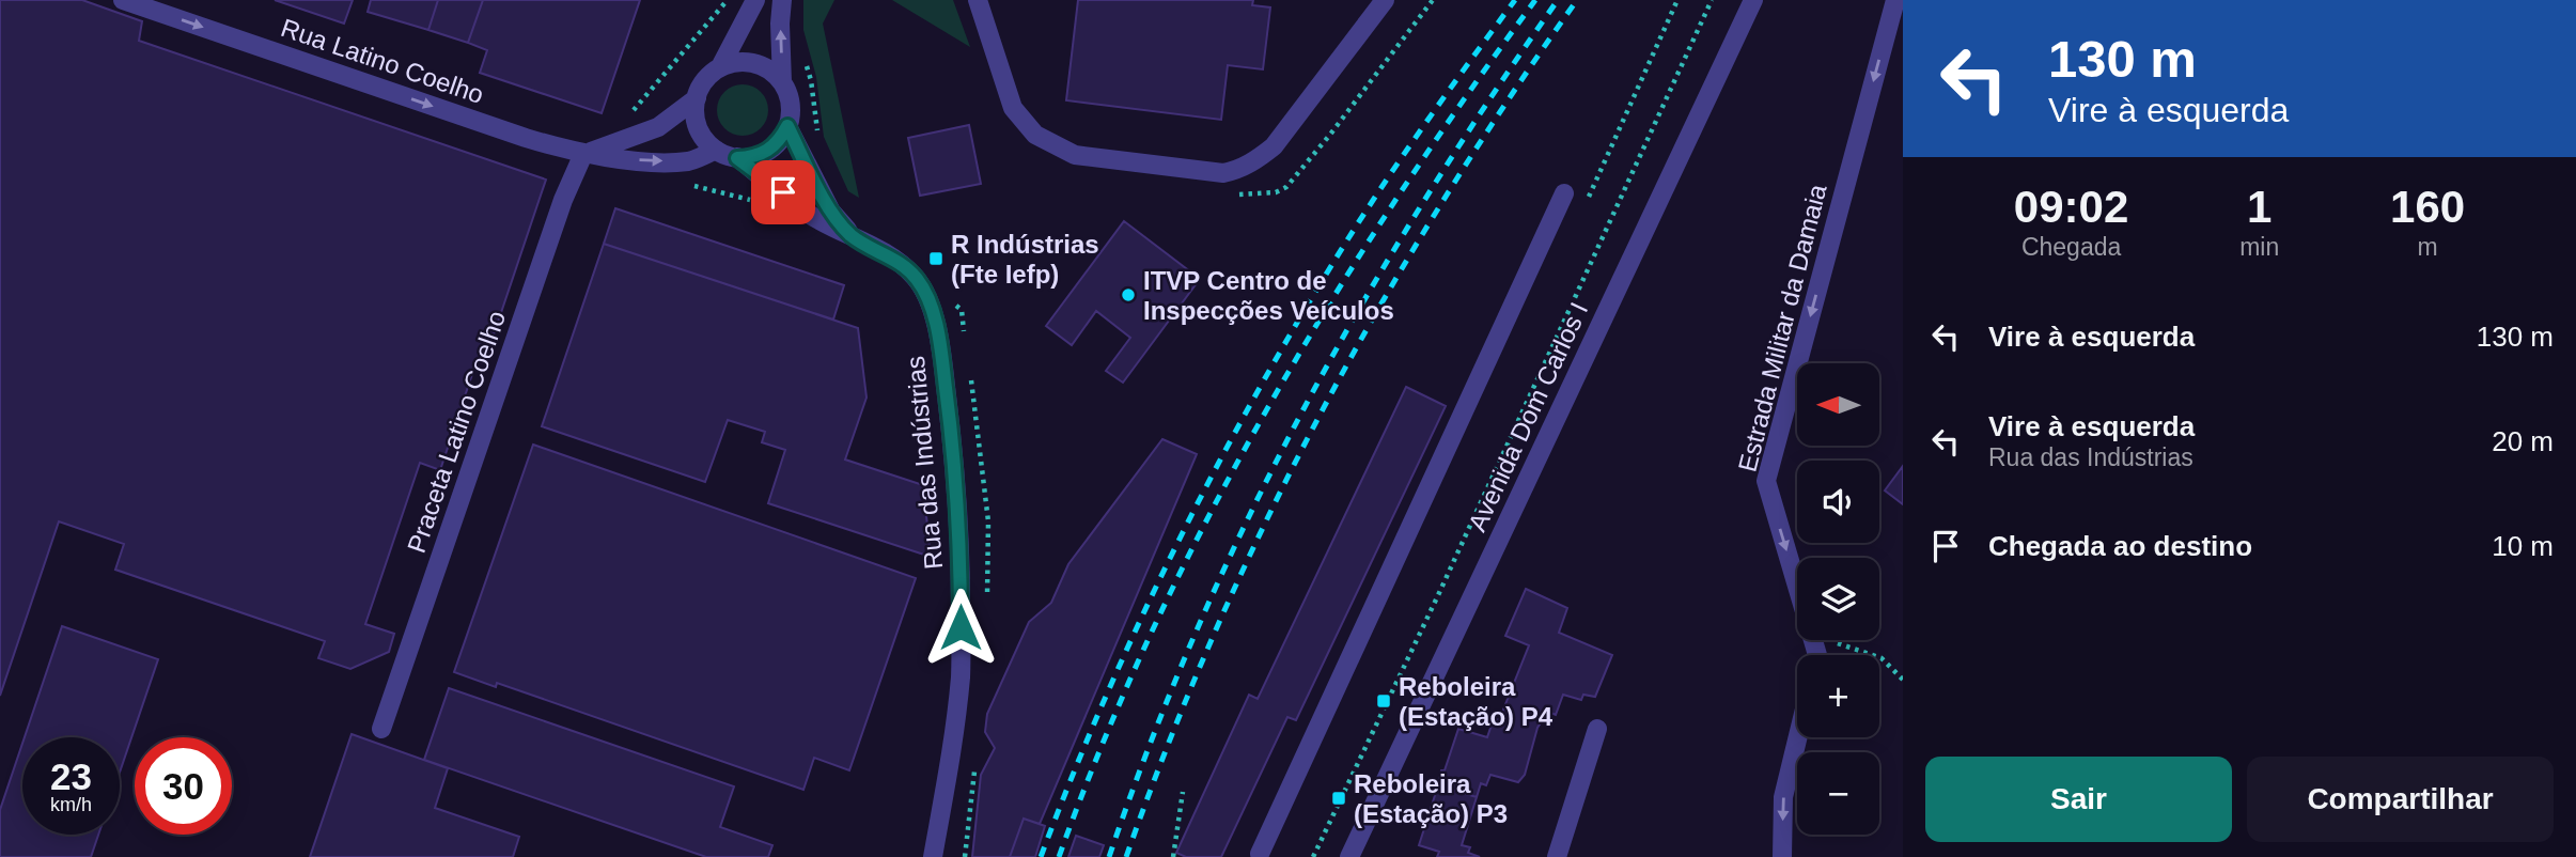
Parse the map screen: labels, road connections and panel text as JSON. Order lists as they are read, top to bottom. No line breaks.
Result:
{"streets":{"street":["Rua Latino Coelho","Estrada Militar da Damaia","Avenida Dom Carlos I","Praceta Latino Coelho","Rua das Indústrias"]},"crossings":[["Rua Latino Coelho","Praceta Latino Coelho"],["Rua Latino Coelho","Rua das Indústrias"]],"one_way":["Rua Latino Coelho","Estrada Militar da Damaia"],"places":{"transit":["R Indústrias (Fte Iefp)","Reboleira (Estação) P4","Reboleira (Estação) P3"],"other":["ITVP Centro de Inspecções Veículos"]},"north":"left","page":{"turn":["130 m","Vire à esquerda"],"eta":["09:02","Chegada","1","min","160","m"],"list":[{"name":"Vire à esquerda","value":"130 m"},{"name":"Vire à esquerda","note":"Rua das Indústrias","value":"20 m"},{"name":"Chegada ao destino","value":"10 m"}],"map_buttons":["+","−"],"speed":"23 km/h","limit":"30","buttons":["Sair","Compartilhar"]}}
